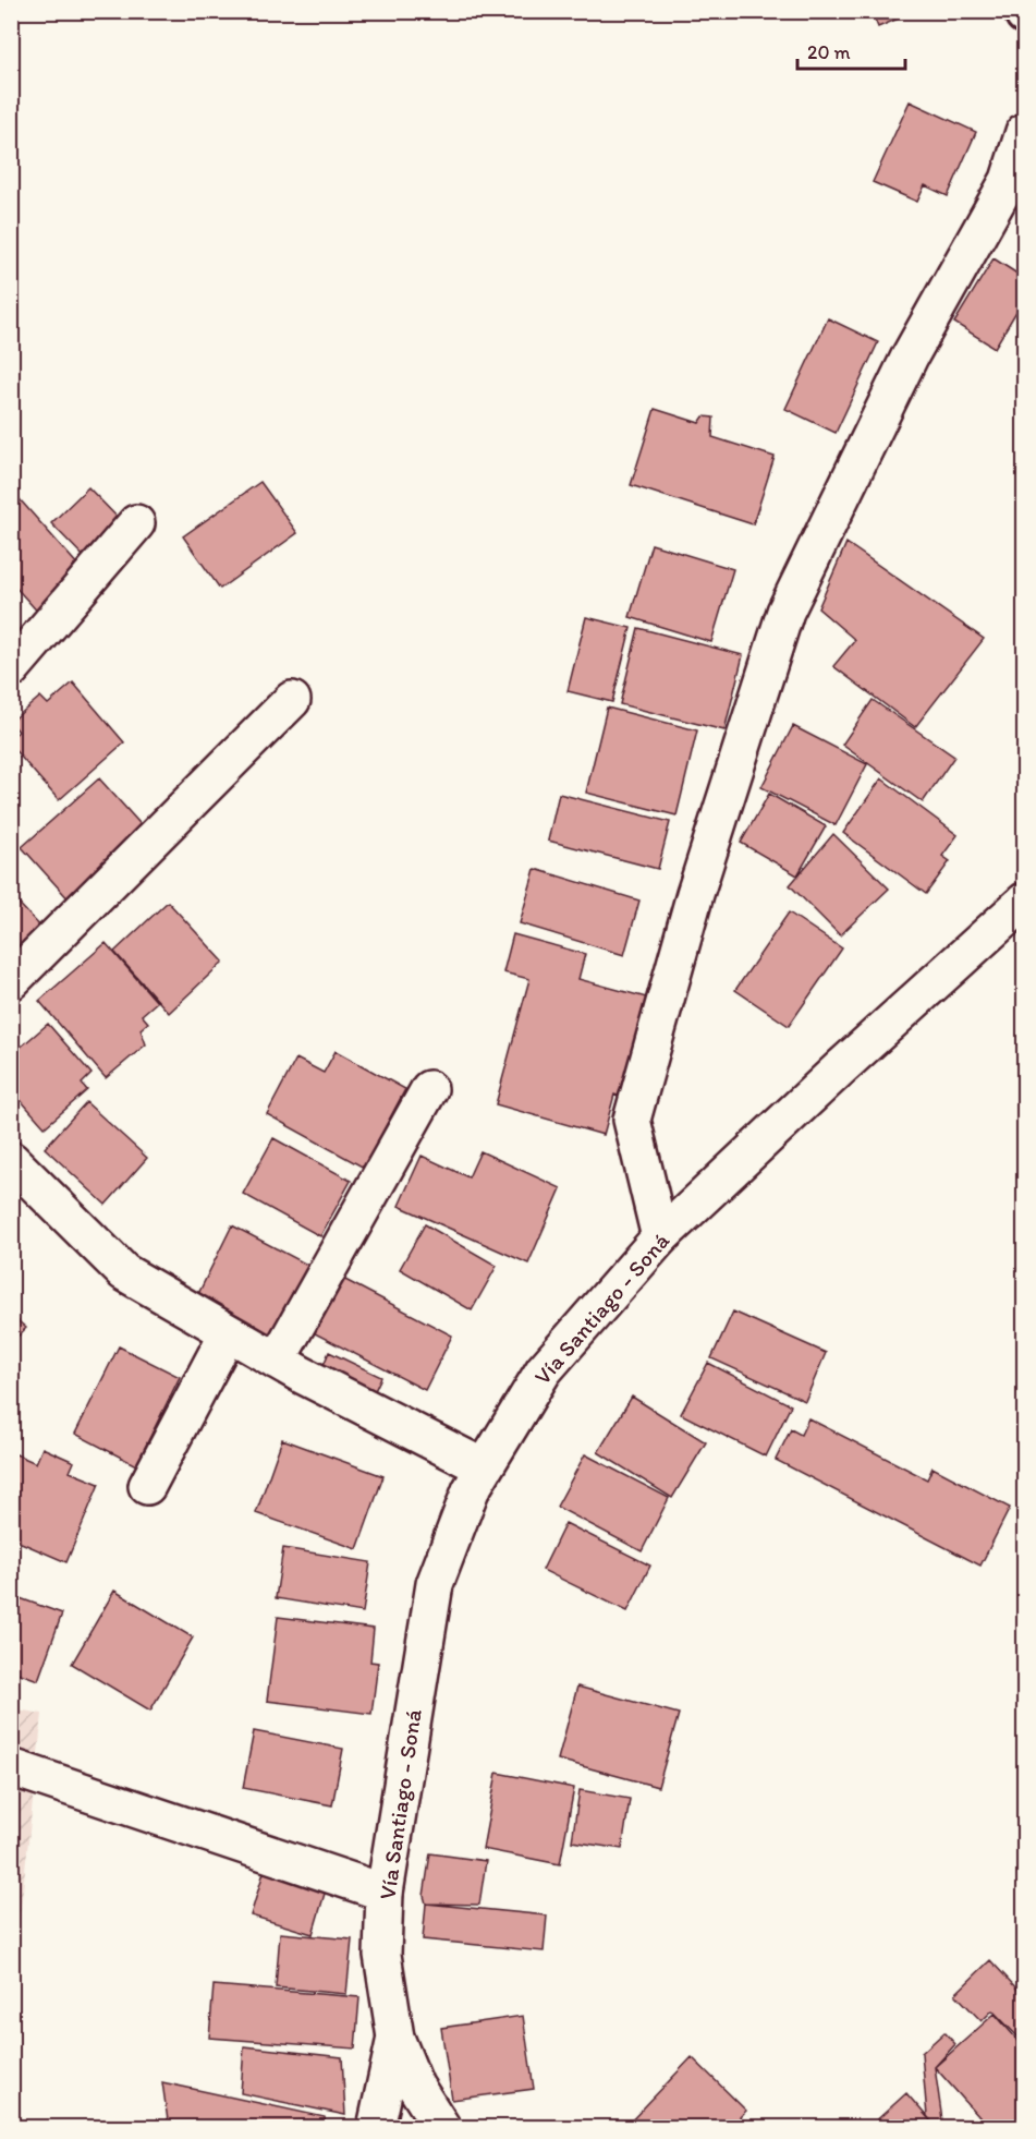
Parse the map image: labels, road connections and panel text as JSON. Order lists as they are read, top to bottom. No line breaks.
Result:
{"streets":{"street":["Vía Santiago - Soná"]},"scale_bar":"20 m"}
